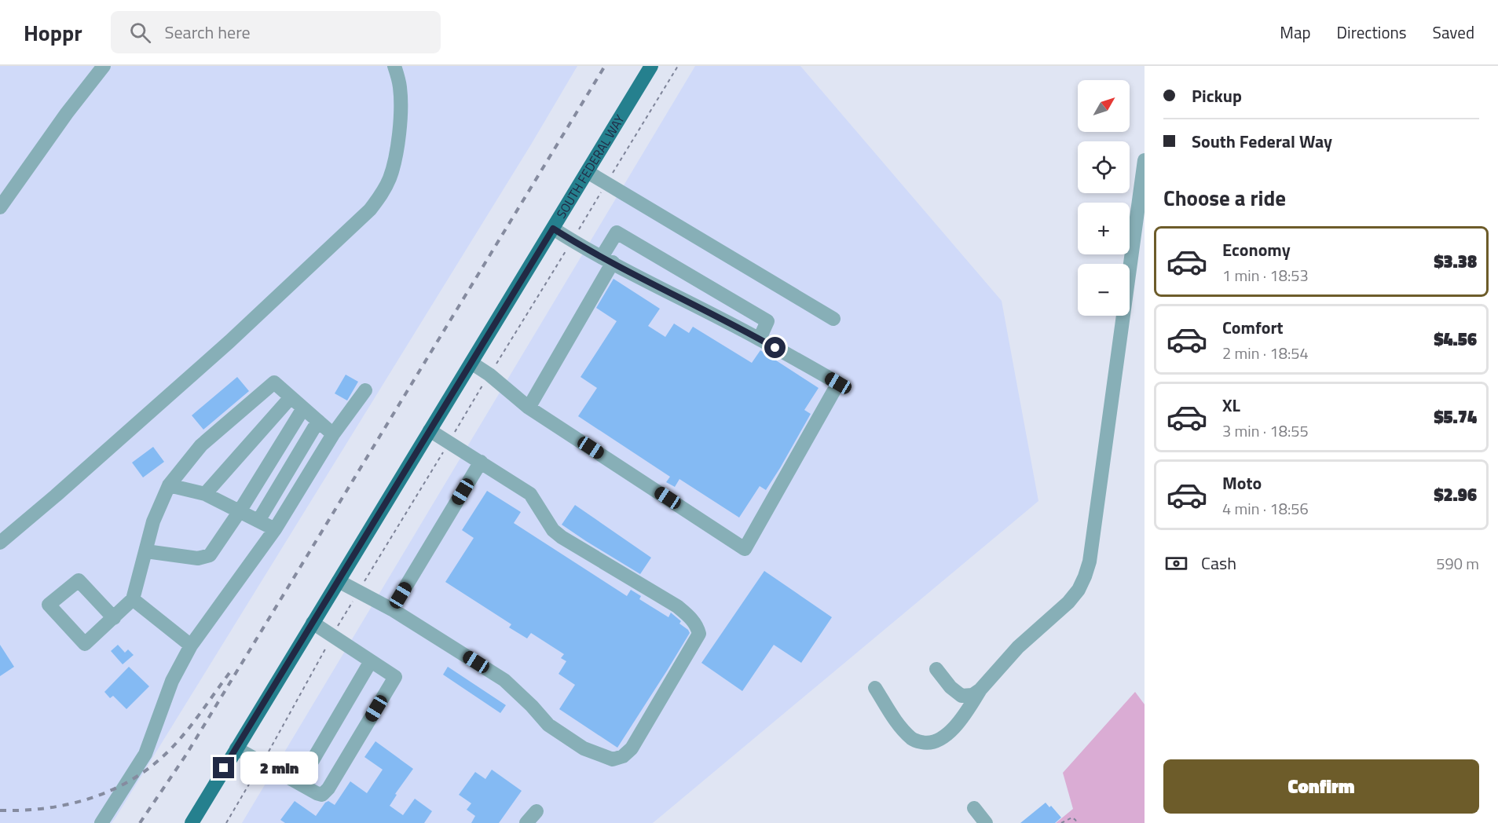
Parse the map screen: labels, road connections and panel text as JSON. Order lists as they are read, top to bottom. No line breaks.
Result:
{"streets":{"main road":["SOUTH FEDERAL WAY"]},"north":"top right","page":{"header":"Hoppr","search":"Search here","nav":["Map","Directions","Saved"],"banner":["Pickup","South Federal Way"],"map_buttons":["+","−"],"heading":"Choose a ride","list":[{"name":"Economy","note":"1 min · 18:53","value":"$3.38"},{"name":"Comfort","note":"2 min · 18:54","value":"$4.56"},{"name":"XL","note":"3 min · 18:55","value":"$5.74"},{"name":"Moto","note":"4 min · 18:56","value":"$2.96"}],"pay":["Cash","590 m"],"buttons":"Confirm","bubble":"2 min"}}
